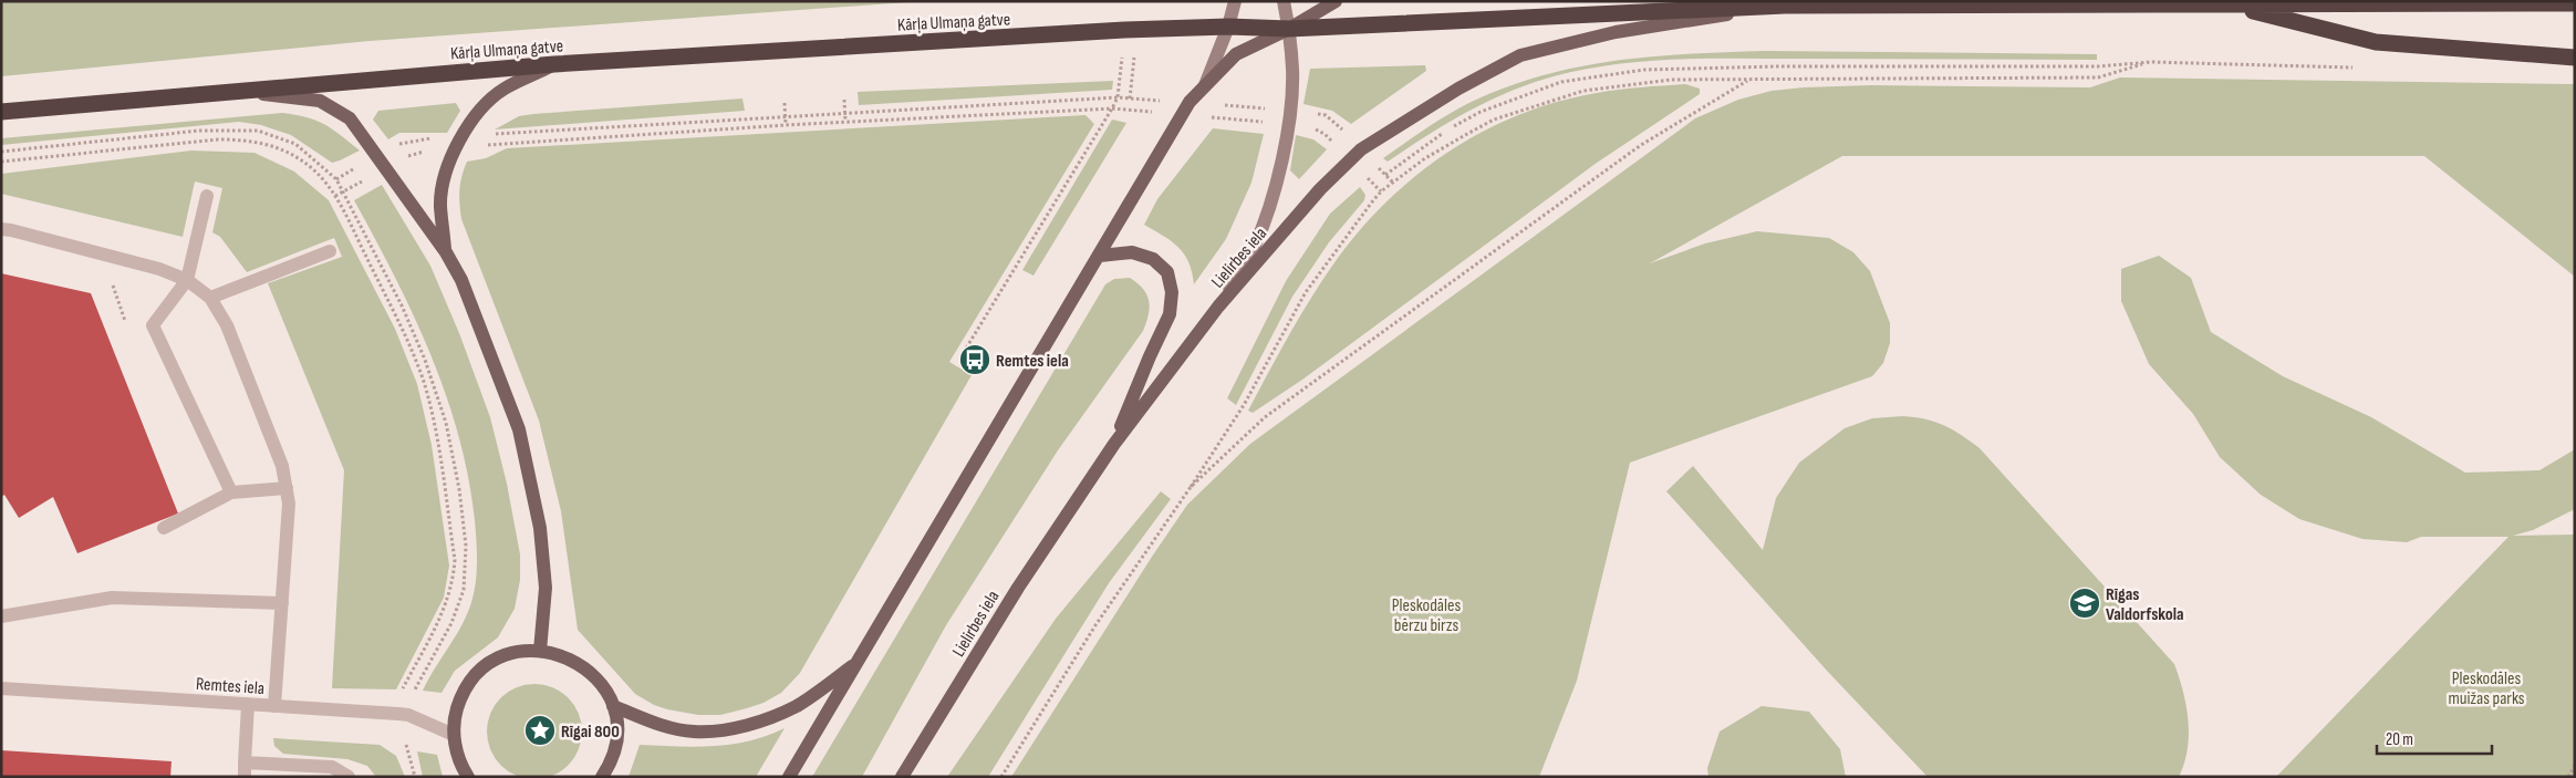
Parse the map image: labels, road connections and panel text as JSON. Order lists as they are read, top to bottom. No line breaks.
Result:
{"streets":{"highway":["Kārļa Ulmaņa gatve"],"main road":["Lielirbes iela"],"street":["Remtes iela"]},"crossings":[["Kārļa Ulmaņa gatve","Lielirbes iela"]],"parks":["Pleskodāles bērzu birzs","Pleskodāles muižas parks"],"places":{"bus stop":["Remtes iela"],"school or university":["Rīgas Valdorfskola"],"place":["Rīgai 800"]},"scale_bar":"20 m"}
